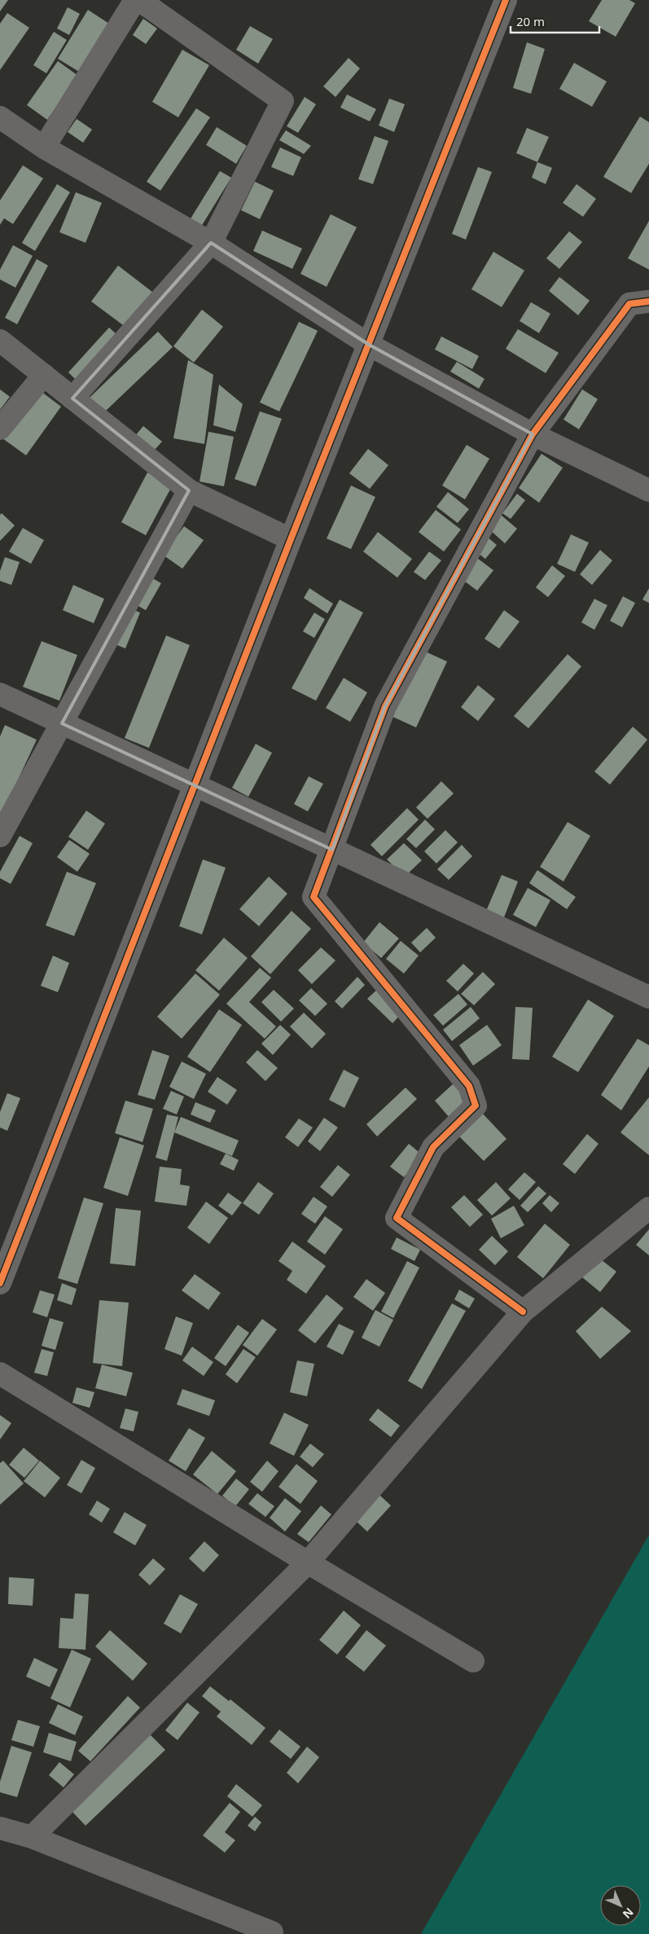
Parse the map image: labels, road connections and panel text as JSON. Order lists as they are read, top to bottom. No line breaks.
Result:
{"scale_bar":"20 m","north":"bottom right"}
